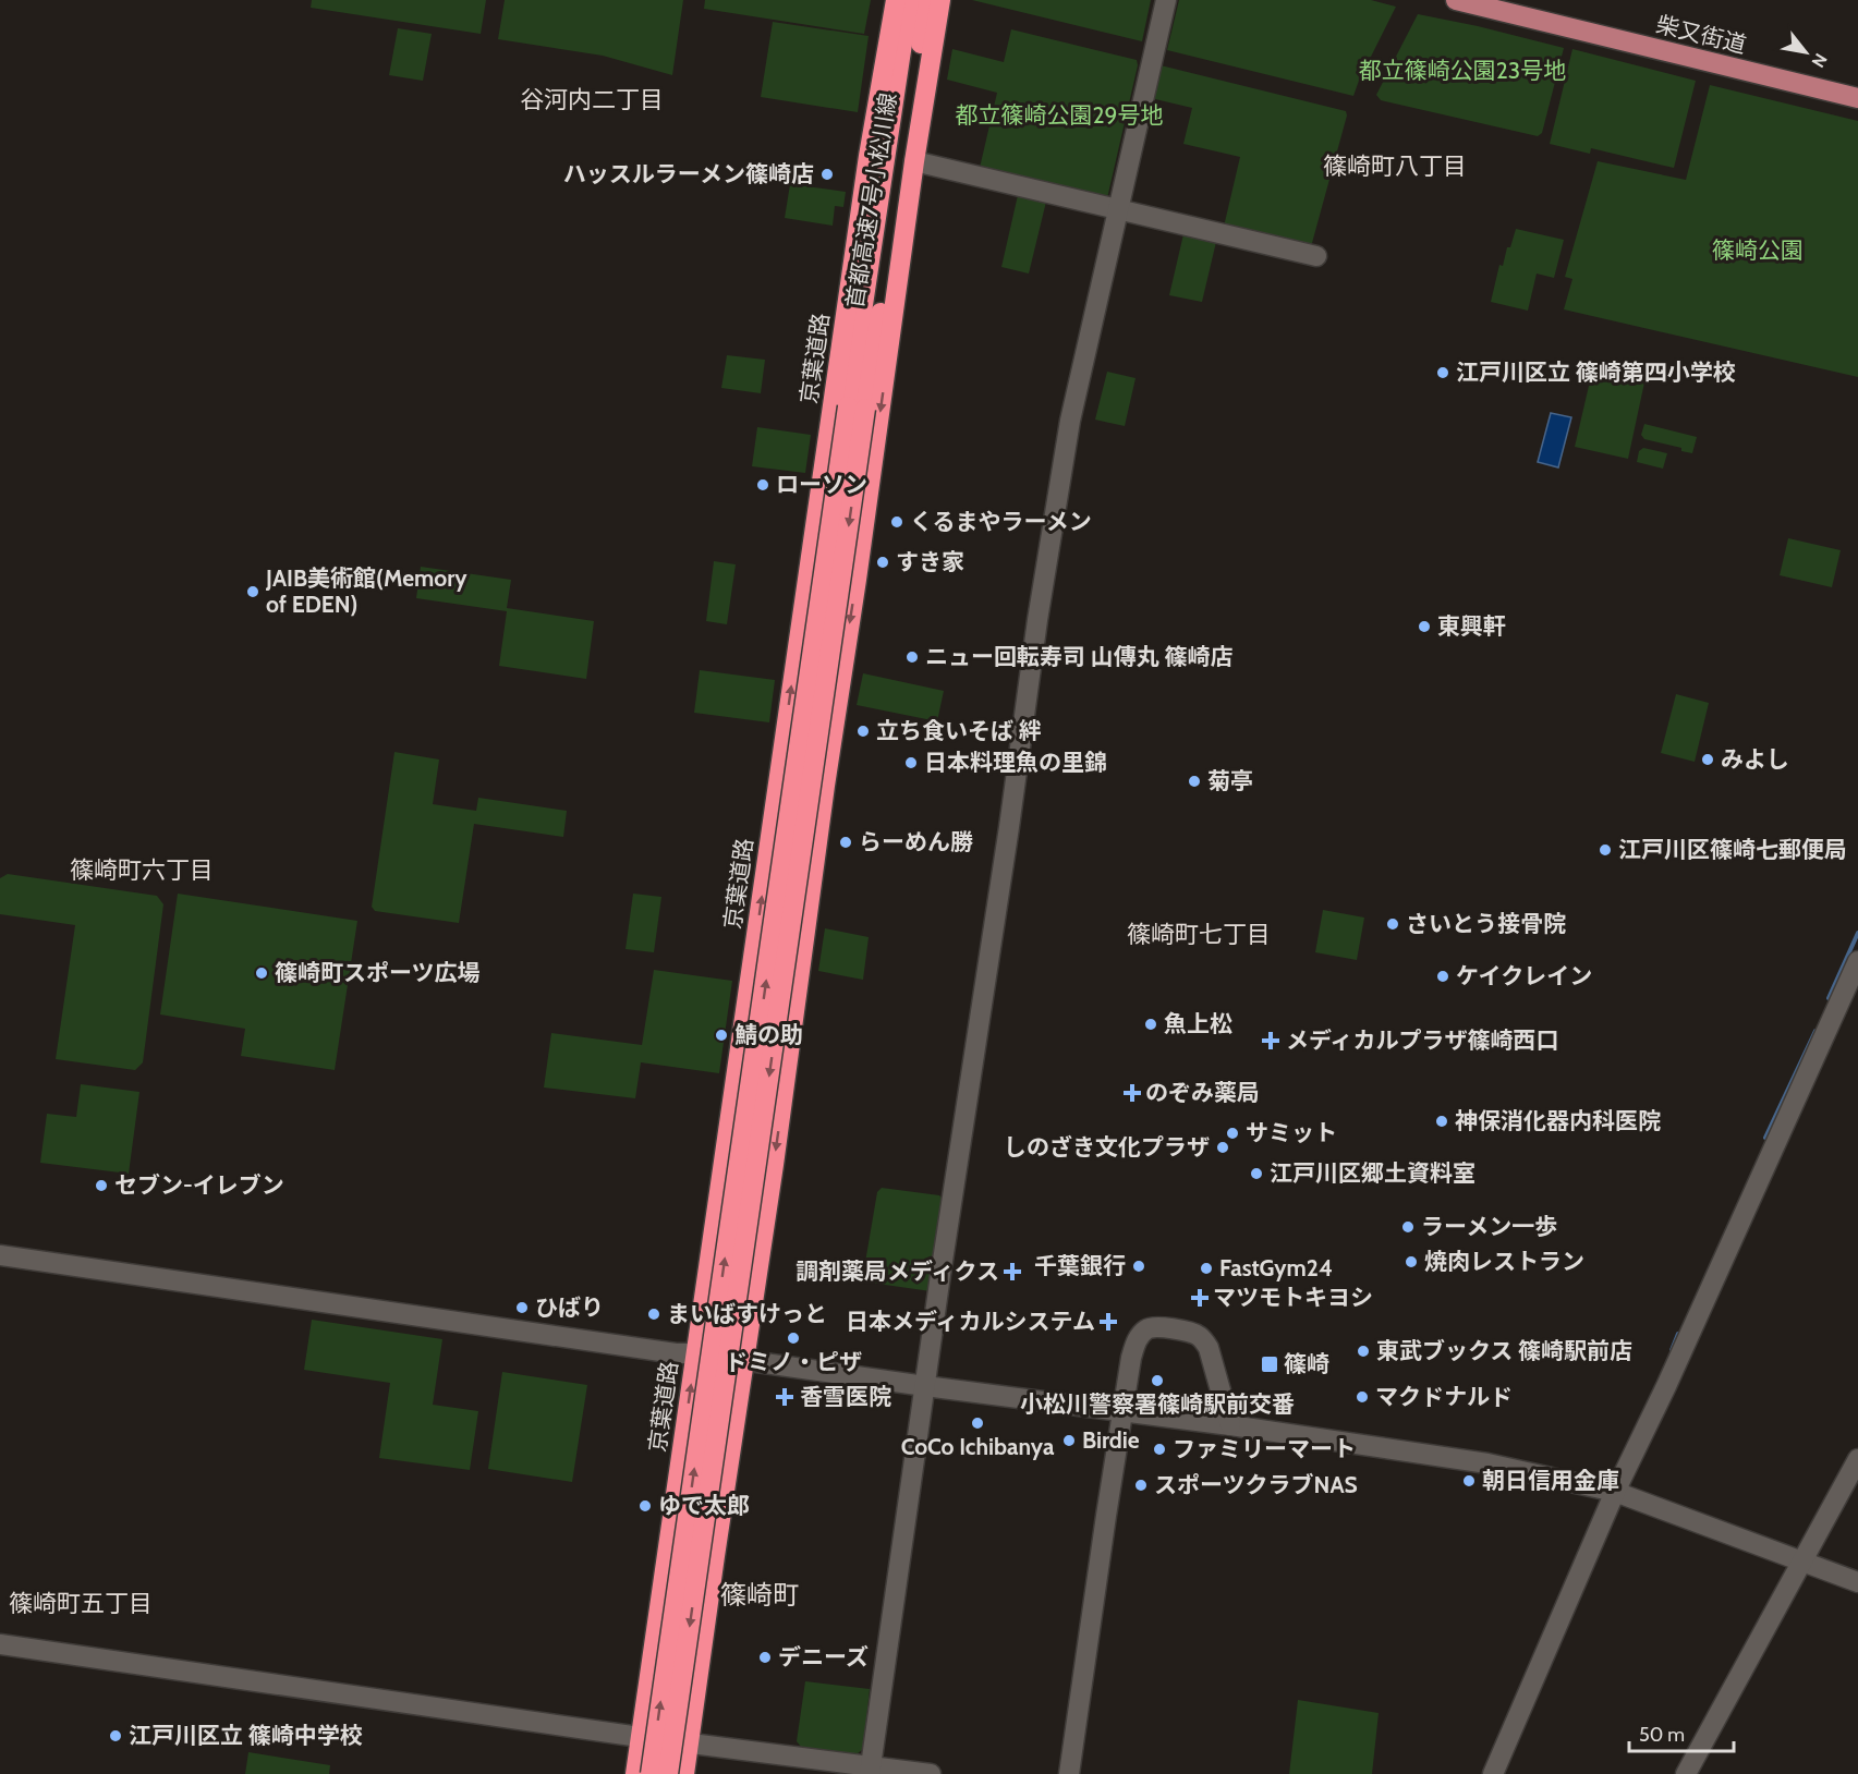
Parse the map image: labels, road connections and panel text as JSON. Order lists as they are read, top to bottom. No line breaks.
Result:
{"streets":{"highway":["首都高速7号小松川線","京葉道路"],"main road":["柴又街道"]},"crossings":[["首都高速7号小松川線","京葉道路"]],"districts":["谷河内二丁目","篠崎町八丁目","篠崎町六丁目","篠崎町七丁目","篠崎町","篠崎町五丁目"],"parks":["都立篠崎公園23号地","都立篠崎公園29号地","篠崎公園"],"places":{"other":["ハッスルラーメン篠崎店","江戸川区立 篠崎第四小学校","ローソン","くるまやラーメン","すき家","JAIB美術館(Memory of EDEN)","東興軒","ニュー回転寿司 山傳丸 篠崎店","立ち食いそば 絆","みよし","日本料理魚の里錦","菊亭","らーめん勝","江戸川区篠崎七郵便局","さいとう接骨院","篠崎町スポーツ広場","ケイクレイン","魚上松","鯖の助","神保消化器内科医院","サミット","しのざき文化プラザ","江戸川区郷土資料室","セブン-イレブン","ラーメン一歩","焼肉レストラン","千葉銀行","FastGym24","ひばり","まいばすけっと","ドミノ・ピザ","東武ブックス 篠崎駅前店","小松川警察署篠崎駅前交番","マクドナルド","CoCo Ichibanya","Birdie","ファミリーマート","朝日信用金庫","スポーツクラブNAS","ゆで太郎","デニーズ","江戸川区立 篠崎中学校"],"health":["メディカルプラザ篠崎西口","のぞみ薬局","調剤薬局メディクス","マツモトキヨシ","日本メディカルシステム","香雪医院"],"transit":["篠崎"]},"scale_bar":"50 m","north":"bottom right"}
